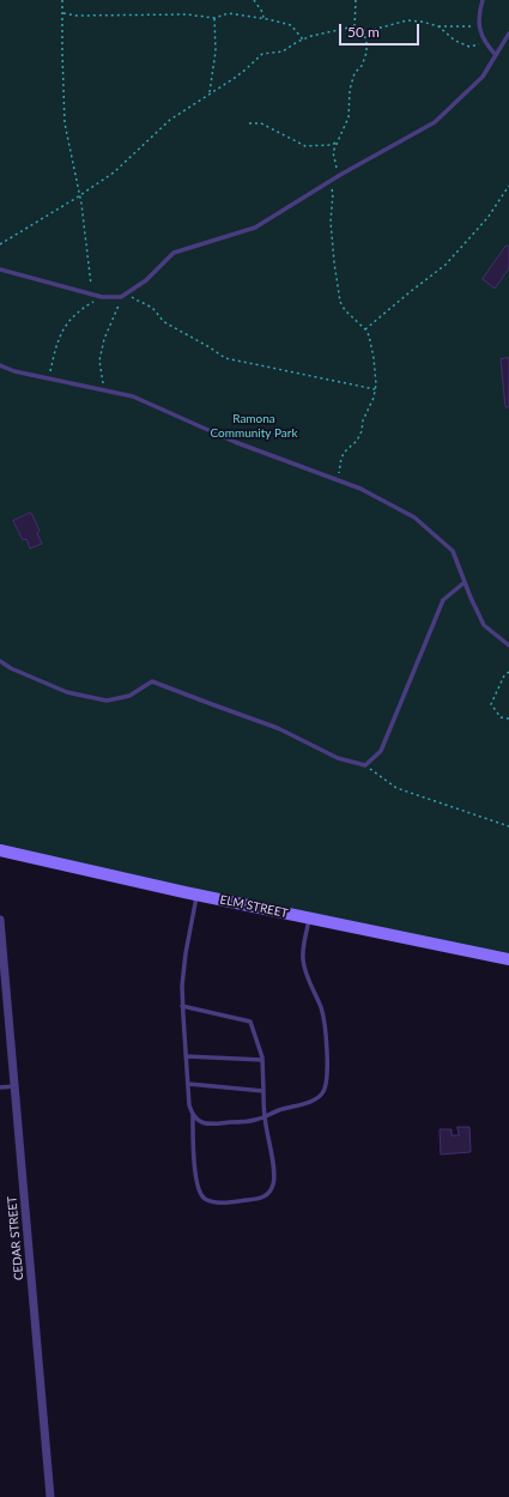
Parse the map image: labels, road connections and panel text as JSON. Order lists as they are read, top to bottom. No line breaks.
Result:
{"streets":{"street":["ELM STREET","CEDAR STREET"]},"parks":["Ramona Community Park"],"scale_bar":"50 m"}
